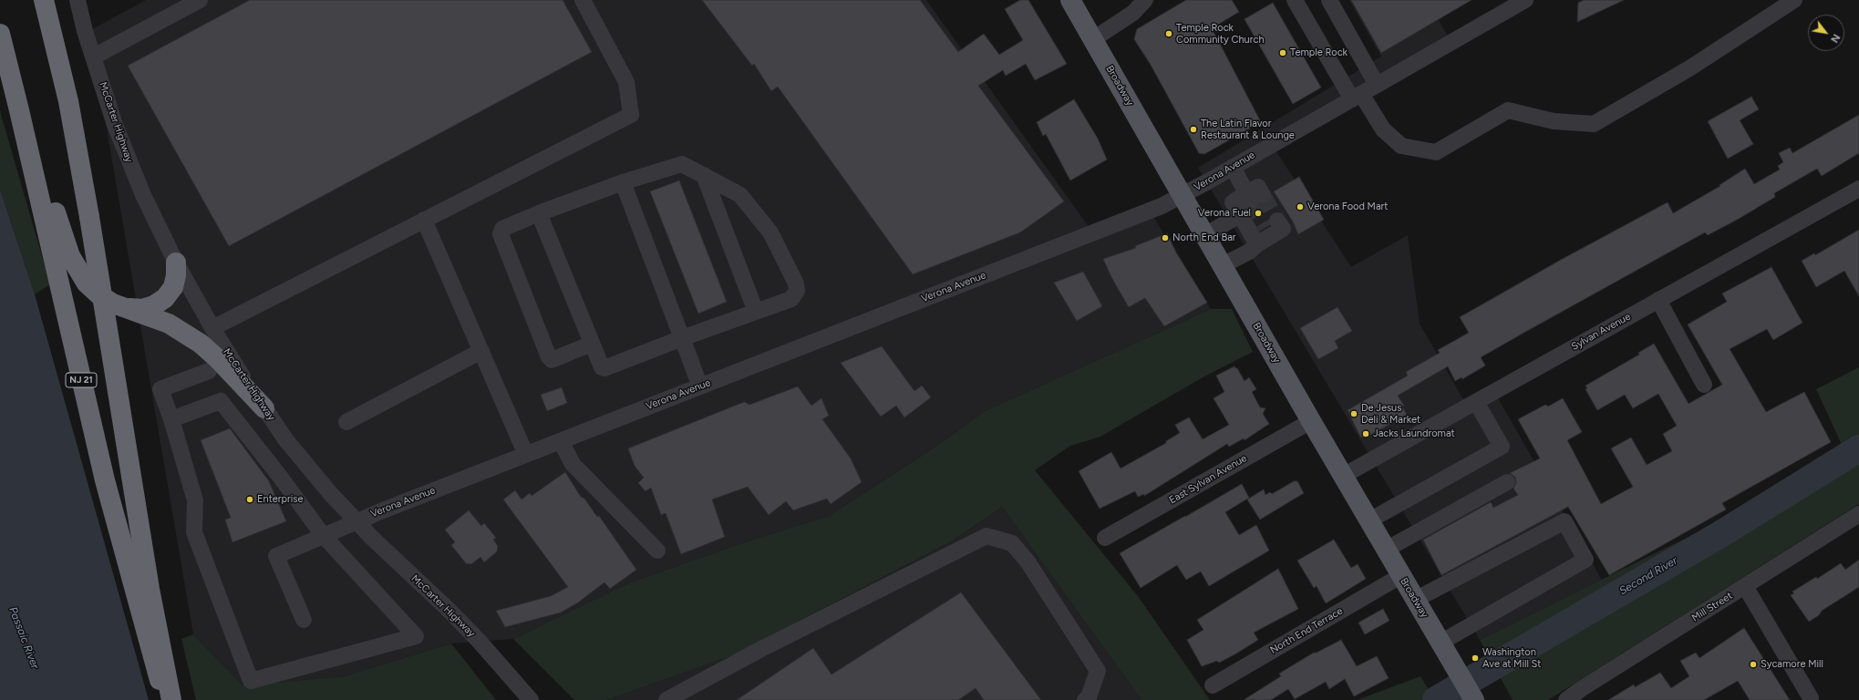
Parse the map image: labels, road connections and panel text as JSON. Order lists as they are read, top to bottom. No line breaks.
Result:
{"streets":{"highway":["NJ 21"],"main road":["Broadway"],"street":["McCarter Highway","Verona Avenue","Sylvan Avenue","East Sylvan Avenue","Mill Street","North End Terrace"]},"crossings":[["Broadway","Verona Avenue"],["Broadway","Sylvan Avenue"],["Broadway","East Sylvan Avenue"],["Broadway","North End Terrace"],["McCarter Highway","Verona Avenue"]],"water":["Second River","Passaic River"],"places":["Temple Rock Community Church","Temple Rock","The Latin Flavor Restaurant & Lounge","Verona Food Mart","Verona Fuel","North End Bar","De Jesus Deli & Market","Jacks Laundromat","Enterprise","Washington Ave at Mill St","Sycamore Mill"],"north":"bottom right"}
